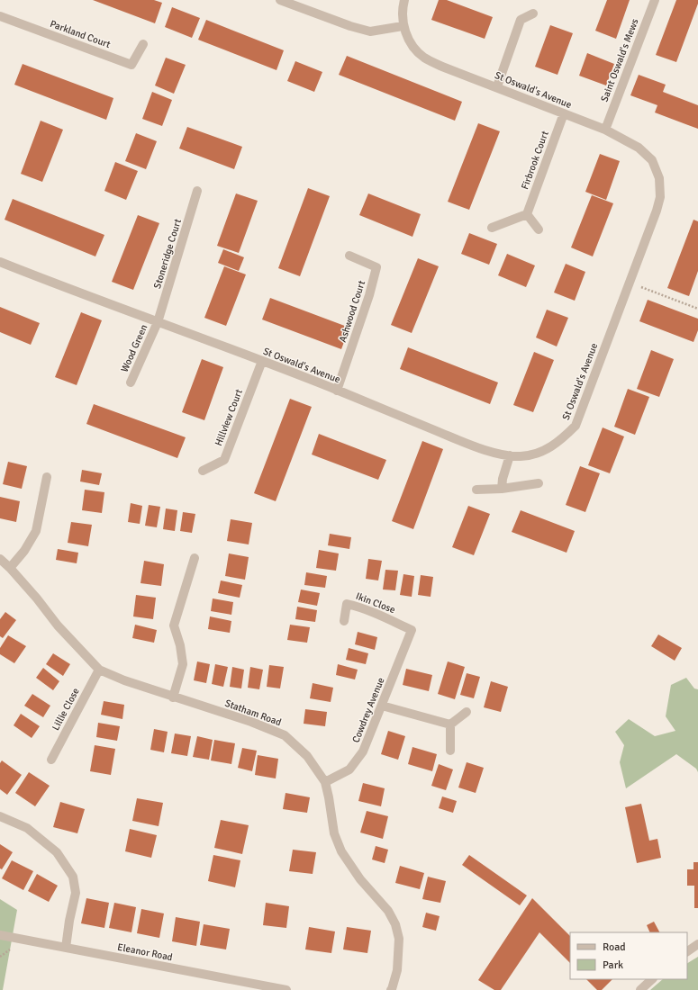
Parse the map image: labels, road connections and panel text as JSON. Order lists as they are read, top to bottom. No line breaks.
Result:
{"streets":{"street":["Parkland Court","Saint Oswald's Mews","St Oswald's Avenue","Firbrook Court","Stoneridge Court","Ashwood Court","Wood Green","Hillview Court","Ikin Close","Lillie Close","Cowdrey Avenue","Statham Road","Eleanor Road"]},"crossings":[["Saint Oswald's Mews","St Oswald's Avenue"],["St Oswald's Avenue","Firbrook Court"],["St Oswald's Avenue","Stoneridge Court"],["St Oswald's Avenue","Ashwood Court"],["St Oswald's Avenue","Wood Green"],["St Oswald's Avenue","Hillview Court"],["Stoneridge Court","Wood Green"],["Ikin Close","Cowdrey Avenue"],["Lillie Close","Statham Road"],["Cowdrey Avenue","Statham Road"]],"legend":["Road","Park"]}
